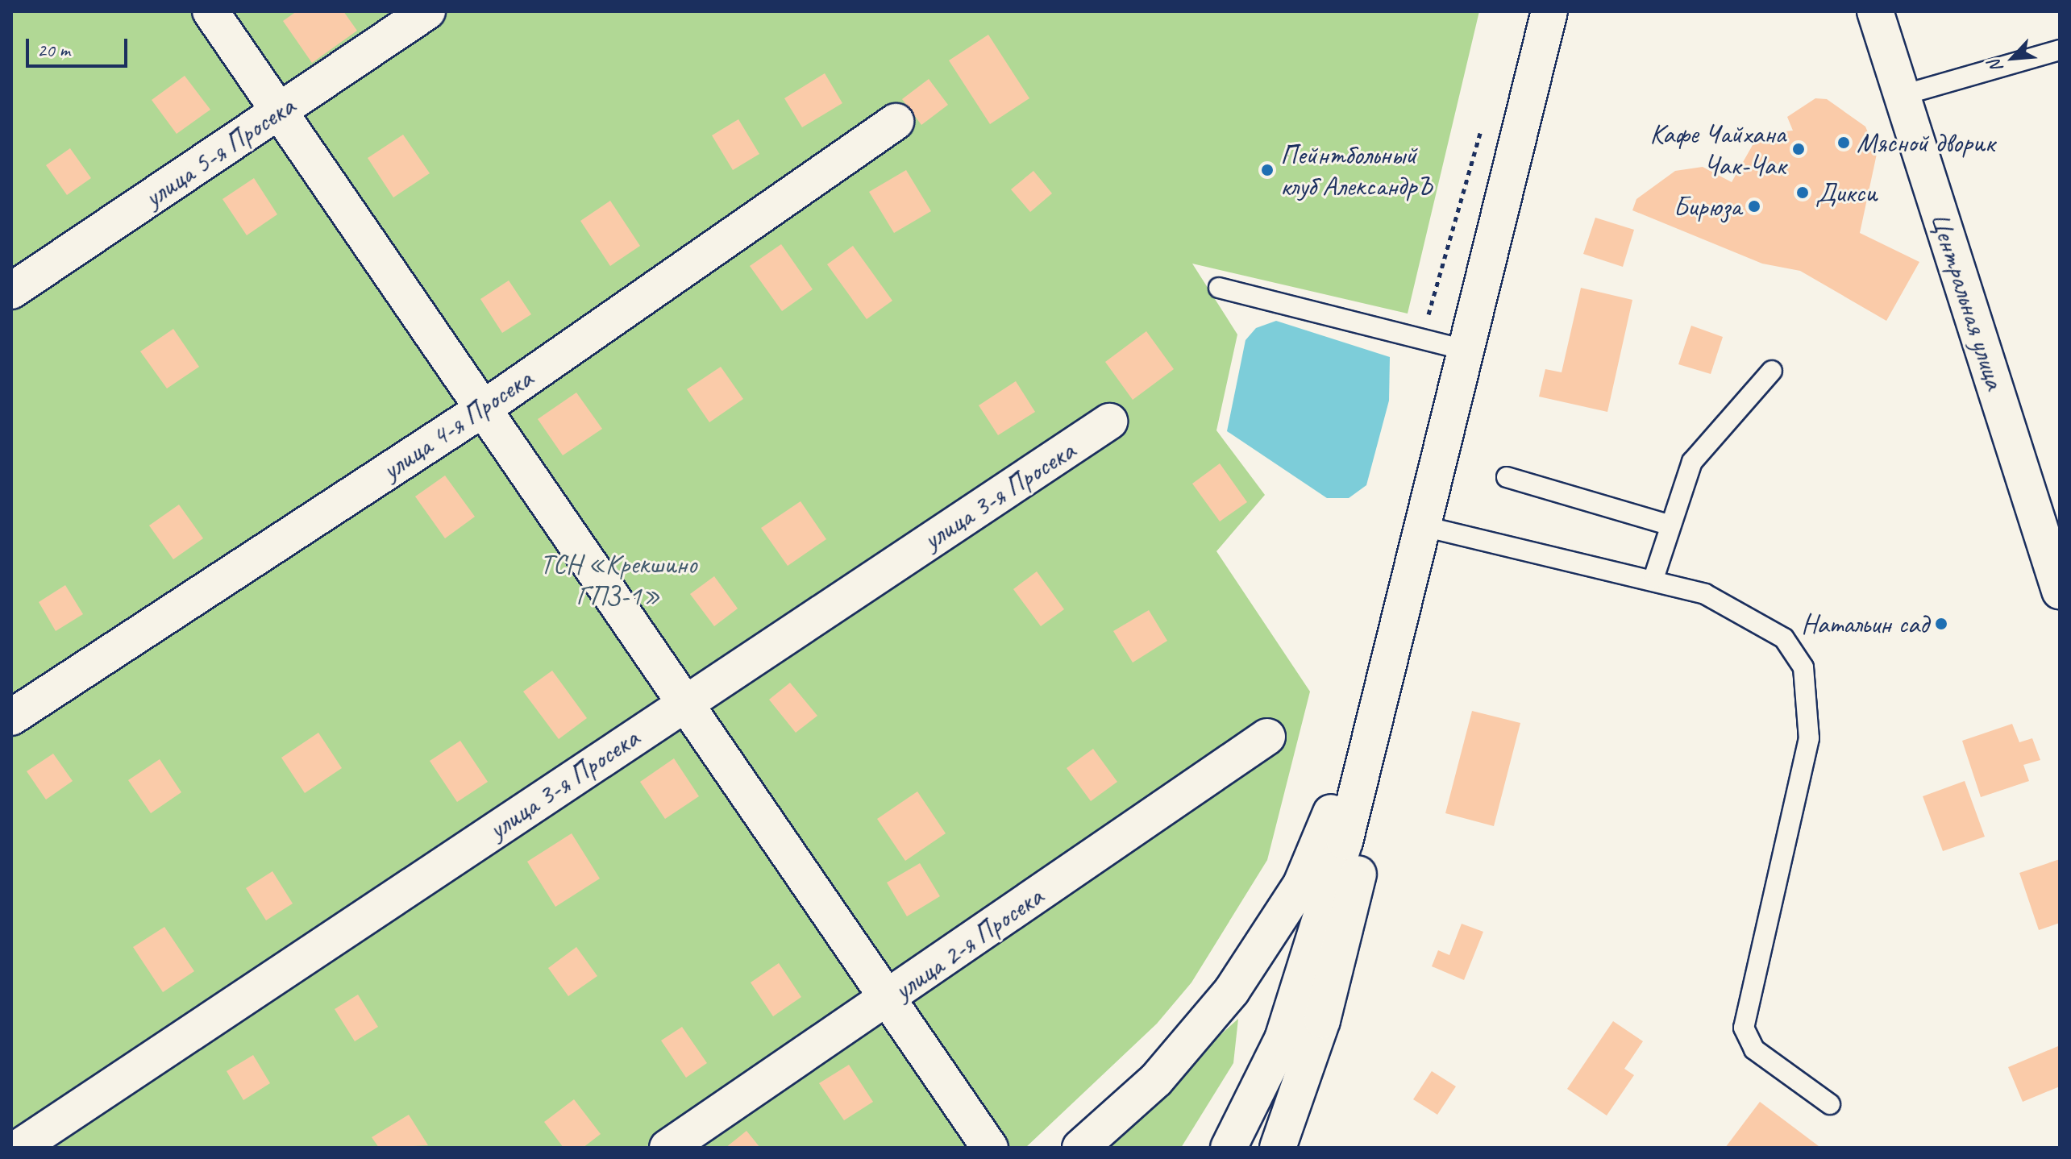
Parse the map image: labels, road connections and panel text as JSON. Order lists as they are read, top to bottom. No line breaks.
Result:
{"streets":{"street":["улица 5-я Просека","Центральная улица","улица 4-я Просека","улица 3-я Просека","улица 2-я Просека"]},"parks":["ТСН «Крекшино ГПЗ-1»"],"places":["Мясной дворик","Кафе Чайхана Чак-Чак","Пейнтбольный клуб АлександрЪ","Дикси","Бирюза","Натальин сад"],"scale_bar":"20 m","north":"bottom left"}
